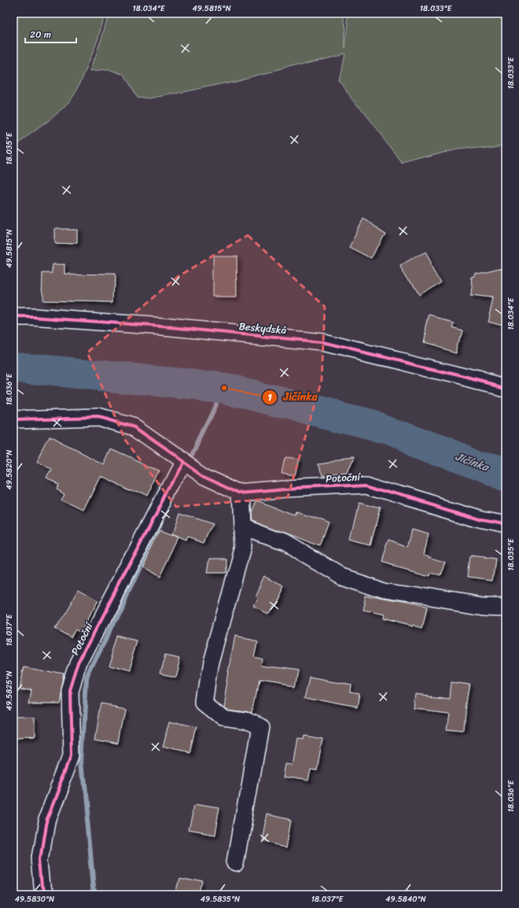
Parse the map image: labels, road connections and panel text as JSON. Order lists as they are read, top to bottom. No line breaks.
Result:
{"streets":{"street":["Beskydská","Potoční"]},"water":["Jičínka"],"places":["Jičínka"],"scale_bar":"20 m","coordinates":["18.034°E","49.5815°N","18.033°E","18.035°E","18.036°E","49.5820°N","18.037°E","49.5825°N","49.5830°N","49.5835°N","49.5840°N"]}
